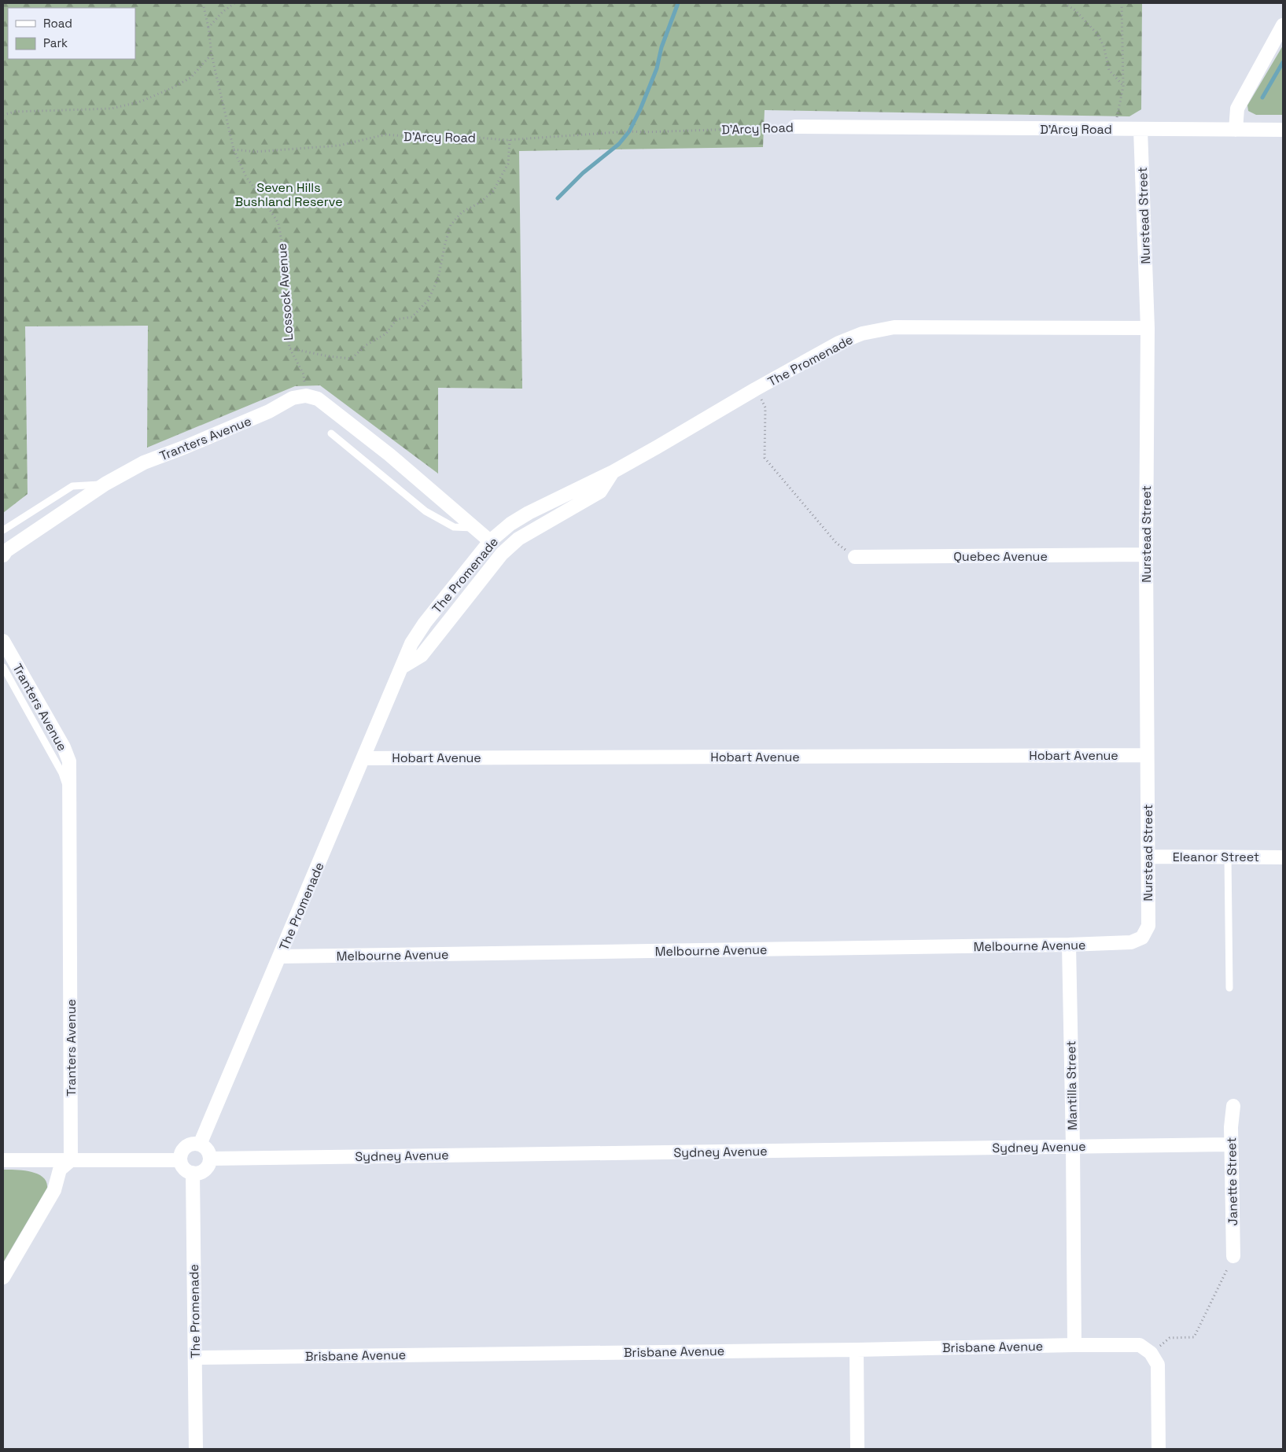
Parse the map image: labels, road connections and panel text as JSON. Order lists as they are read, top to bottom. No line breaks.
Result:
{"streets":{"street":["D'Arcy Road","Nurstead Street","The Promenade","Tranters Avenue","Quebec Avenue","Hobart Avenue","Eleanor Street","Melbourne Avenue","Mantilla Street","Sydney Avenue","Janette Street","Brisbane Avenue"],"path":["Lossock Avenue"]},"crossings":[["D'Arcy Road","Nurstead Street"],["D'Arcy Road","Lossock Avenue"],["Nurstead Street","The Promenade"],["Nurstead Street","Quebec Avenue"],["Nurstead Street","Hobart Avenue"],["Nurstead Street","Eleanor Street"],["Nurstead Street","Melbourne Avenue"],["Lossock Avenue","Tranters Avenue"],["The Promenade","Hobart Avenue"],["The Promenade","Melbourne Avenue"],["The Promenade","Sydney Avenue"],["The Promenade","Brisbane Avenue"],["Melbourne Avenue","Mantilla Street"],["Mantilla Street","Sydney Avenue"],["Mantilla Street","Brisbane Avenue"],["Sydney Avenue","Janette Street"]],"parks":["Seven Hills Bushland Reserve"],"legend":["Road","Park"]}
